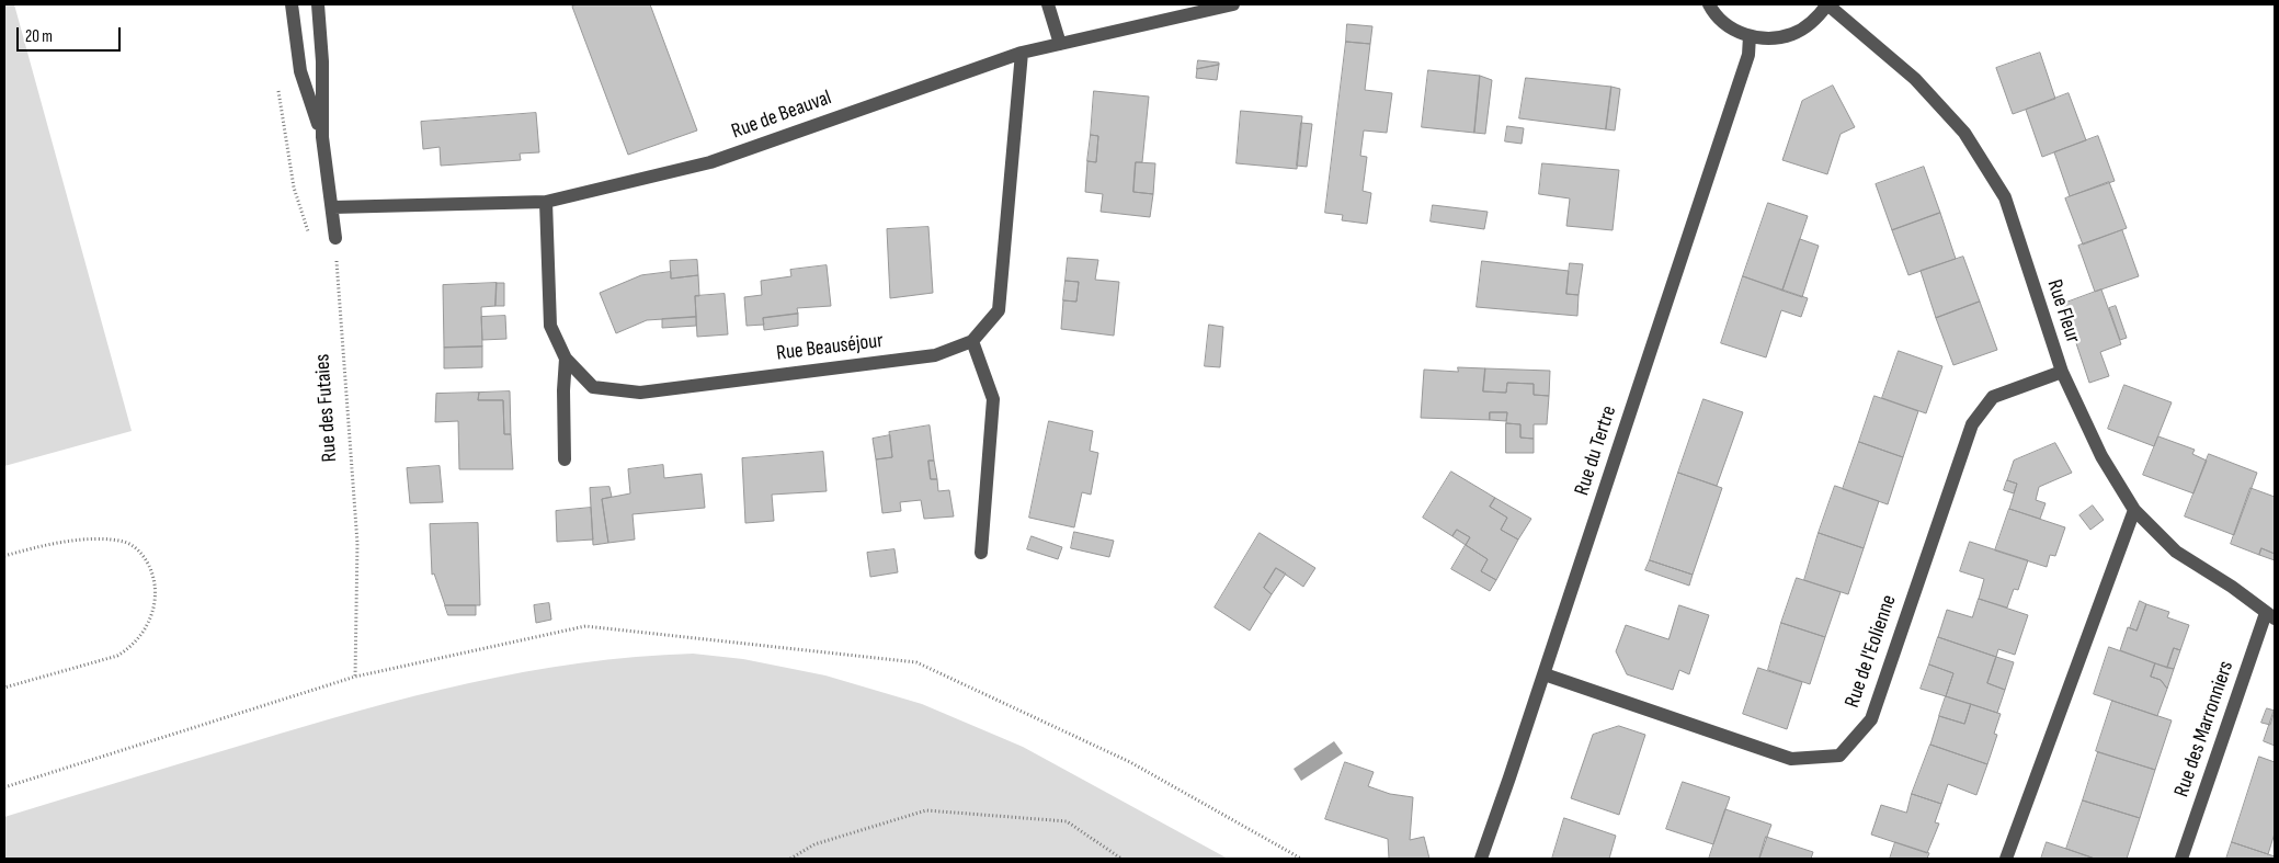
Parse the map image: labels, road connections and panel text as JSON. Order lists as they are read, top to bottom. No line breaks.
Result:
{"streets":{"street":["Rue de Beauval","Rue Fleur","Rue Beauséjour","Rue du Tertre","Rue de l'Eolienne","Rue des Marronniers"],"path":["Rue des Futaies"]},"crossings":[["Rue de Beauval","Rue Beauséjour"],["Rue Fleur","Rue de l'Eolienne"],["Rue Fleur","Rue des Marronniers"],["Rue du Tertre","Rue de l'Eolienne"]],"scale_bar":"20 m"}
